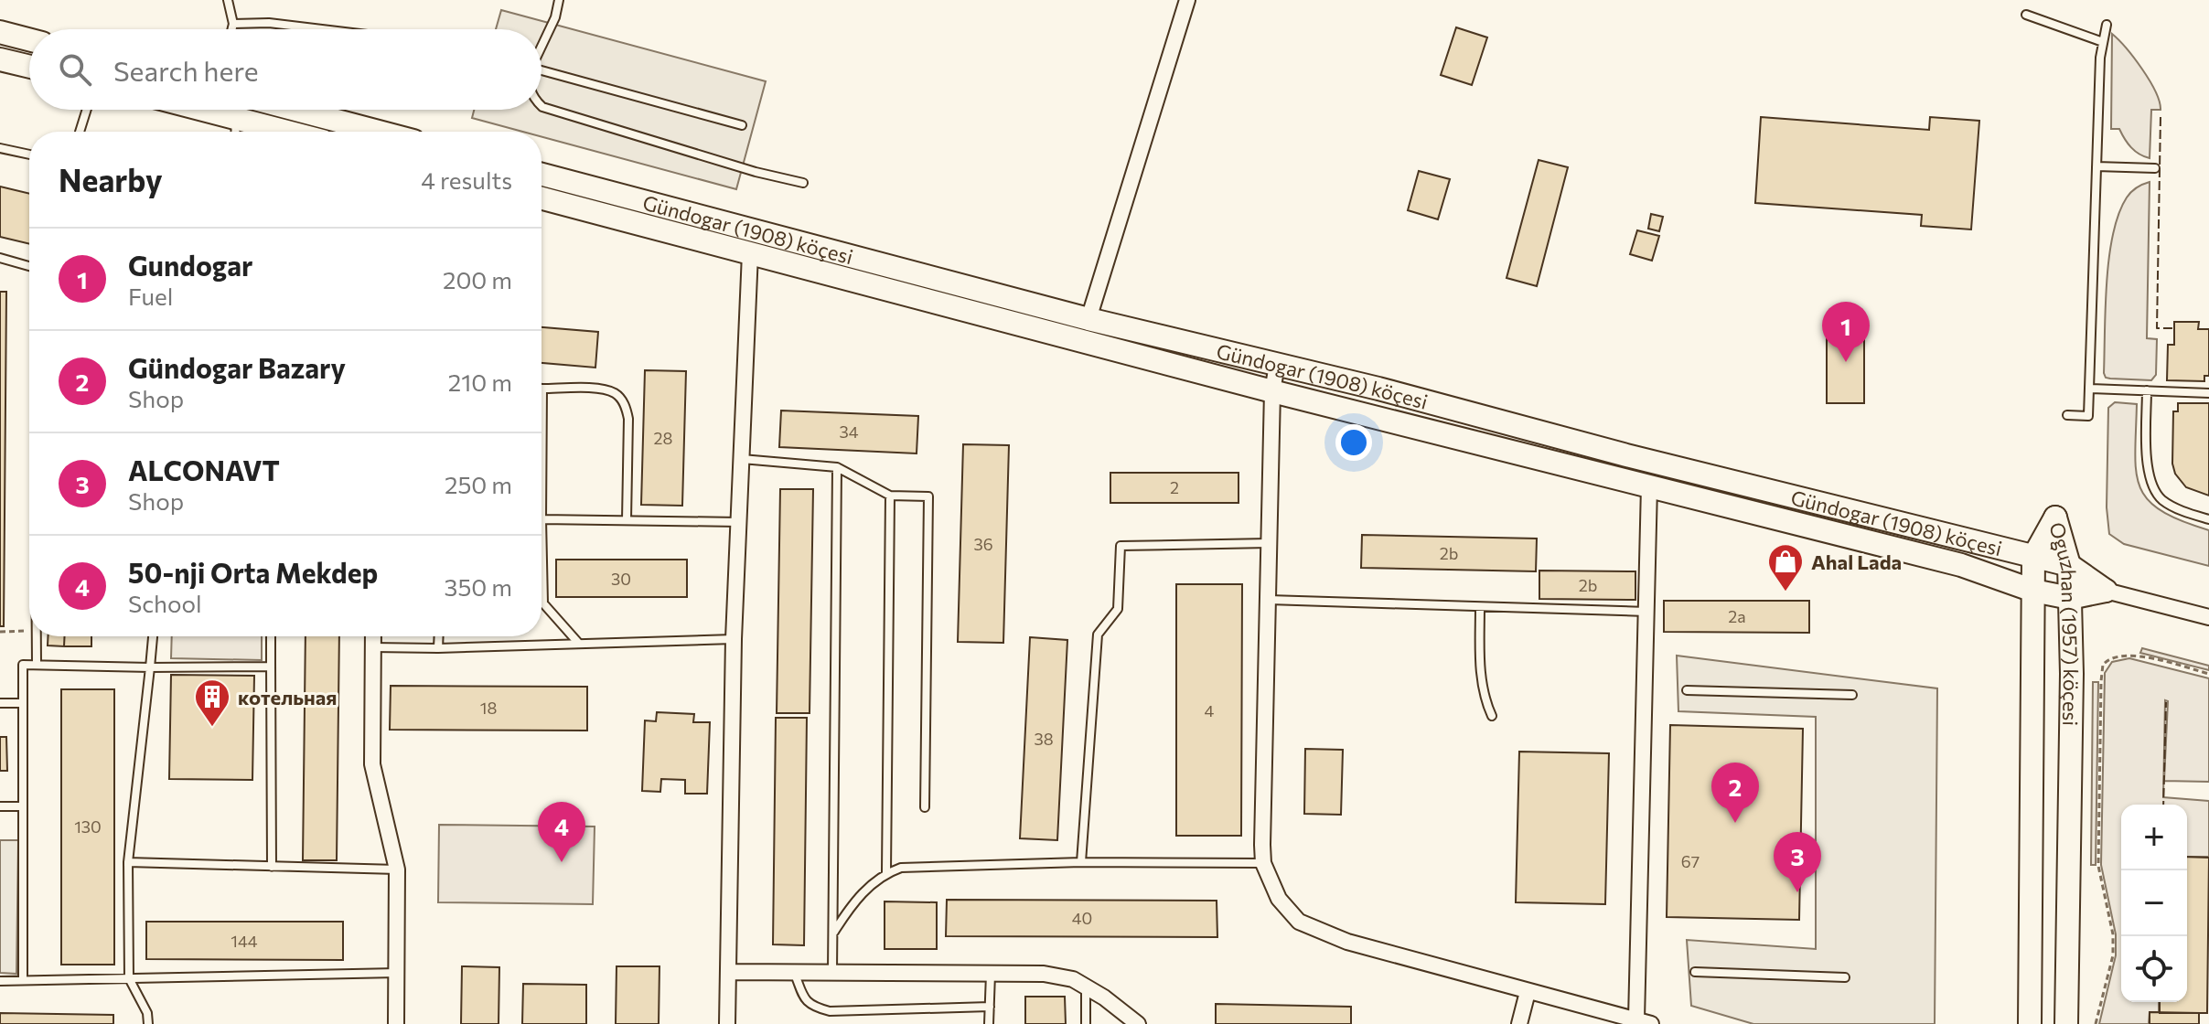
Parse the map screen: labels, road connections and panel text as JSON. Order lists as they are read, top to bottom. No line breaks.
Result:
{"streets":{"main road":["Gündogar (1908) köçesi","Oguzhan (1957) köçesi"]},"crossings":[["Gündogar (1908) köçesi","Oguzhan (1957) köçesi"]],"places":{"shop":["Ahal Lada"],"building":["котельная"]},"house_numbers":["34","28","2","36","2b","30","2b","2a","18","4","38","130","67","40","144"],"page":{"search":"Search here","heading":["Nearby","4 results"],"list":[{"mark":"1","name":"Gundogar","note":"Fuel","value":"200 m"},{"mark":"2","name":"Gündogar Bazary","note":"Shop","value":"210 m"},{"mark":"3","name":"ALCONAVT","note":"Shop","value":"250 m"},{"mark":"4","name":"50-nji Orta Mekdep","note":"School","value":"350 m"}],"pins":["1","2","4","3"],"map_buttons":["+","−"]}}
